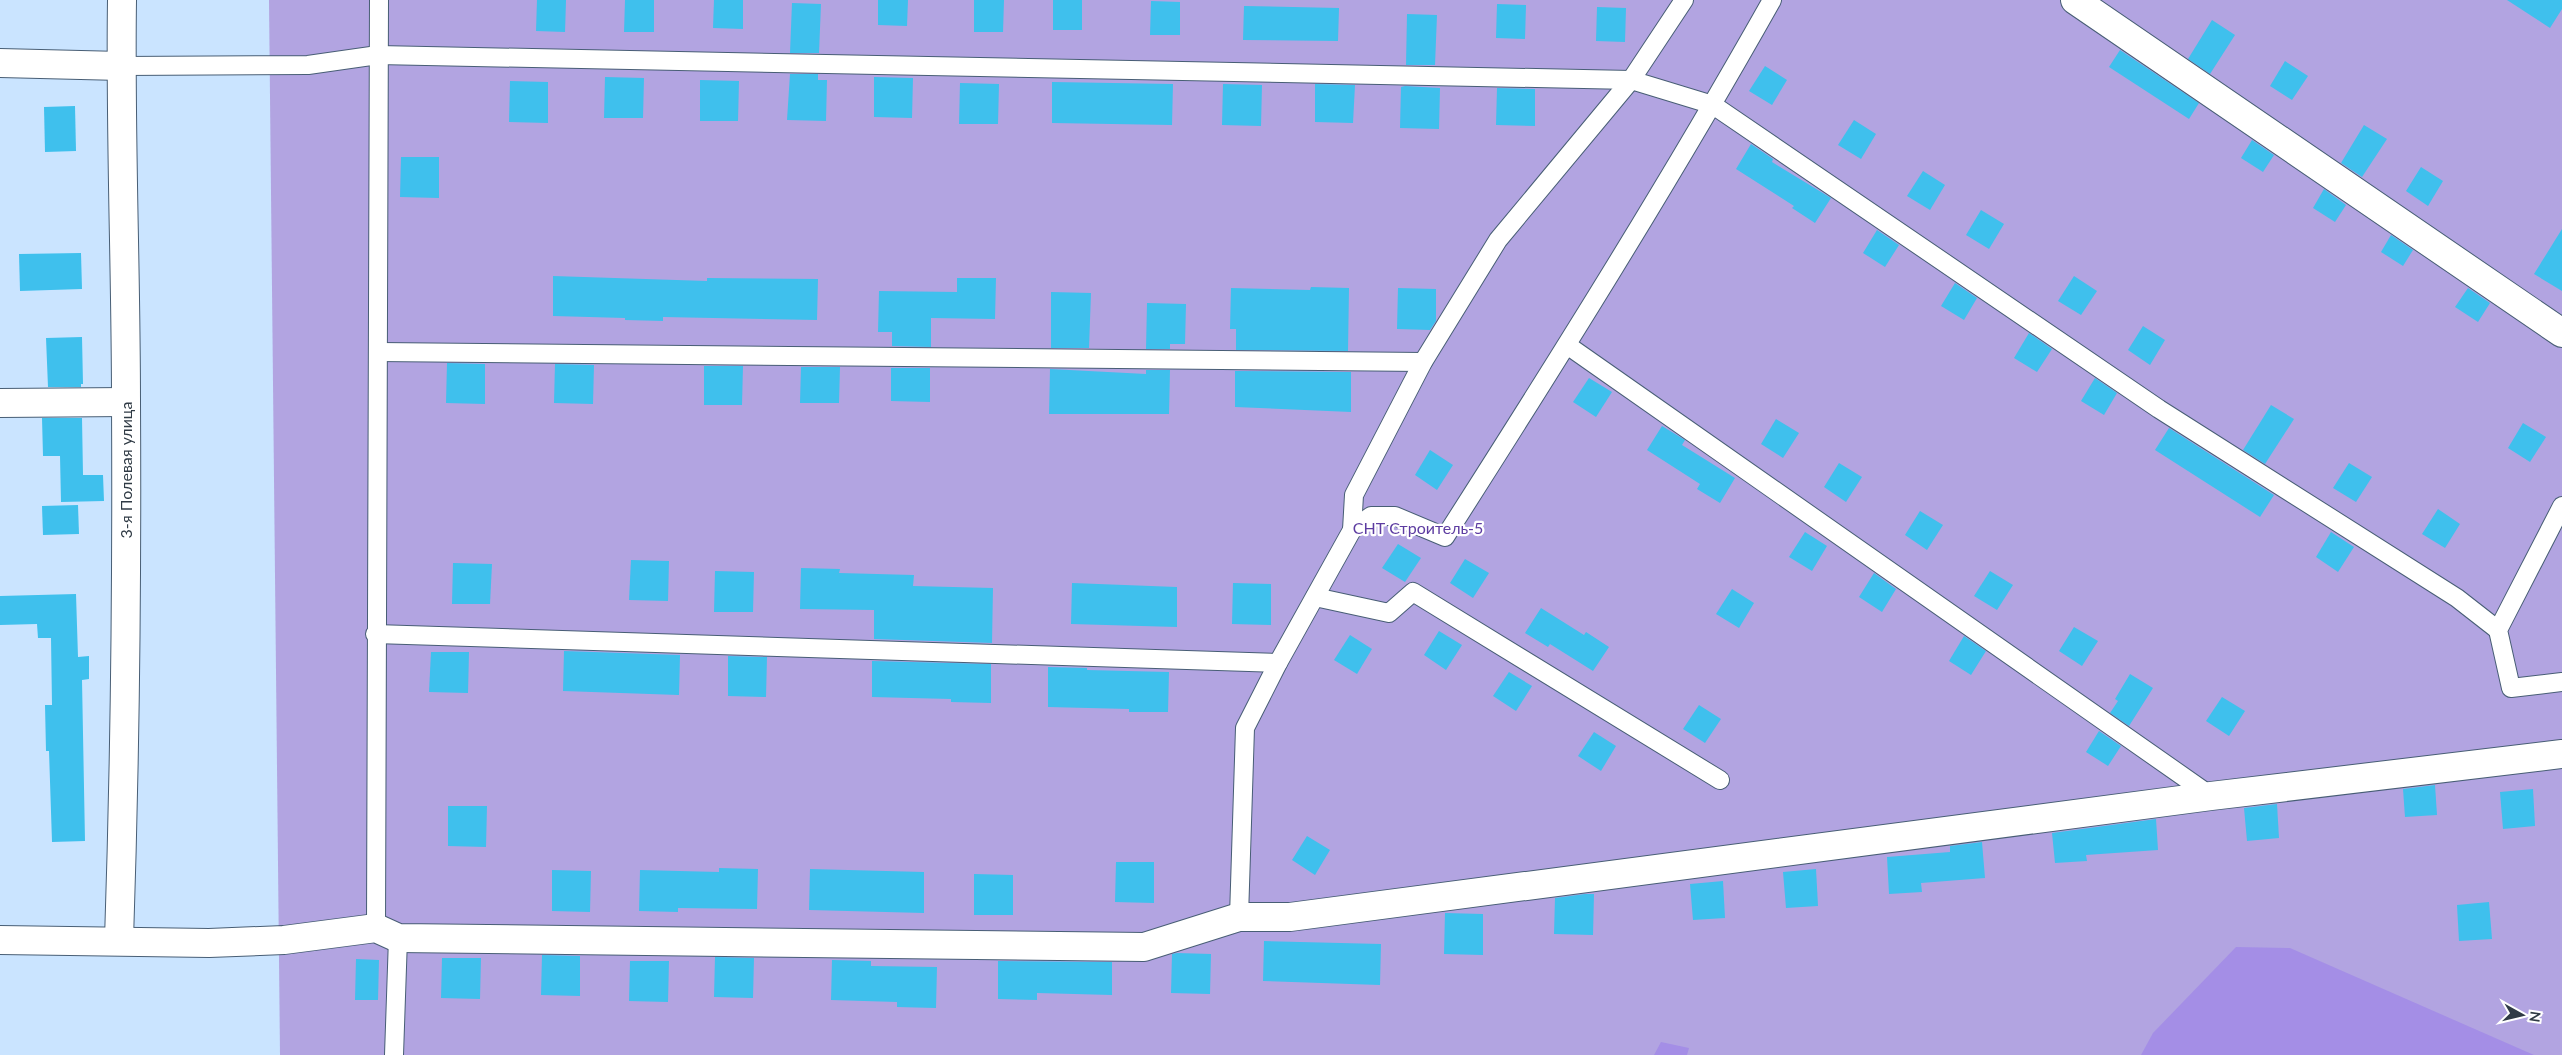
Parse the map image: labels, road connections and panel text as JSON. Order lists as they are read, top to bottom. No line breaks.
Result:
{"streets":{"street":["3-я Полевая улица"]},"parks":["СНТ Строитель-5"],"north":"right"}
